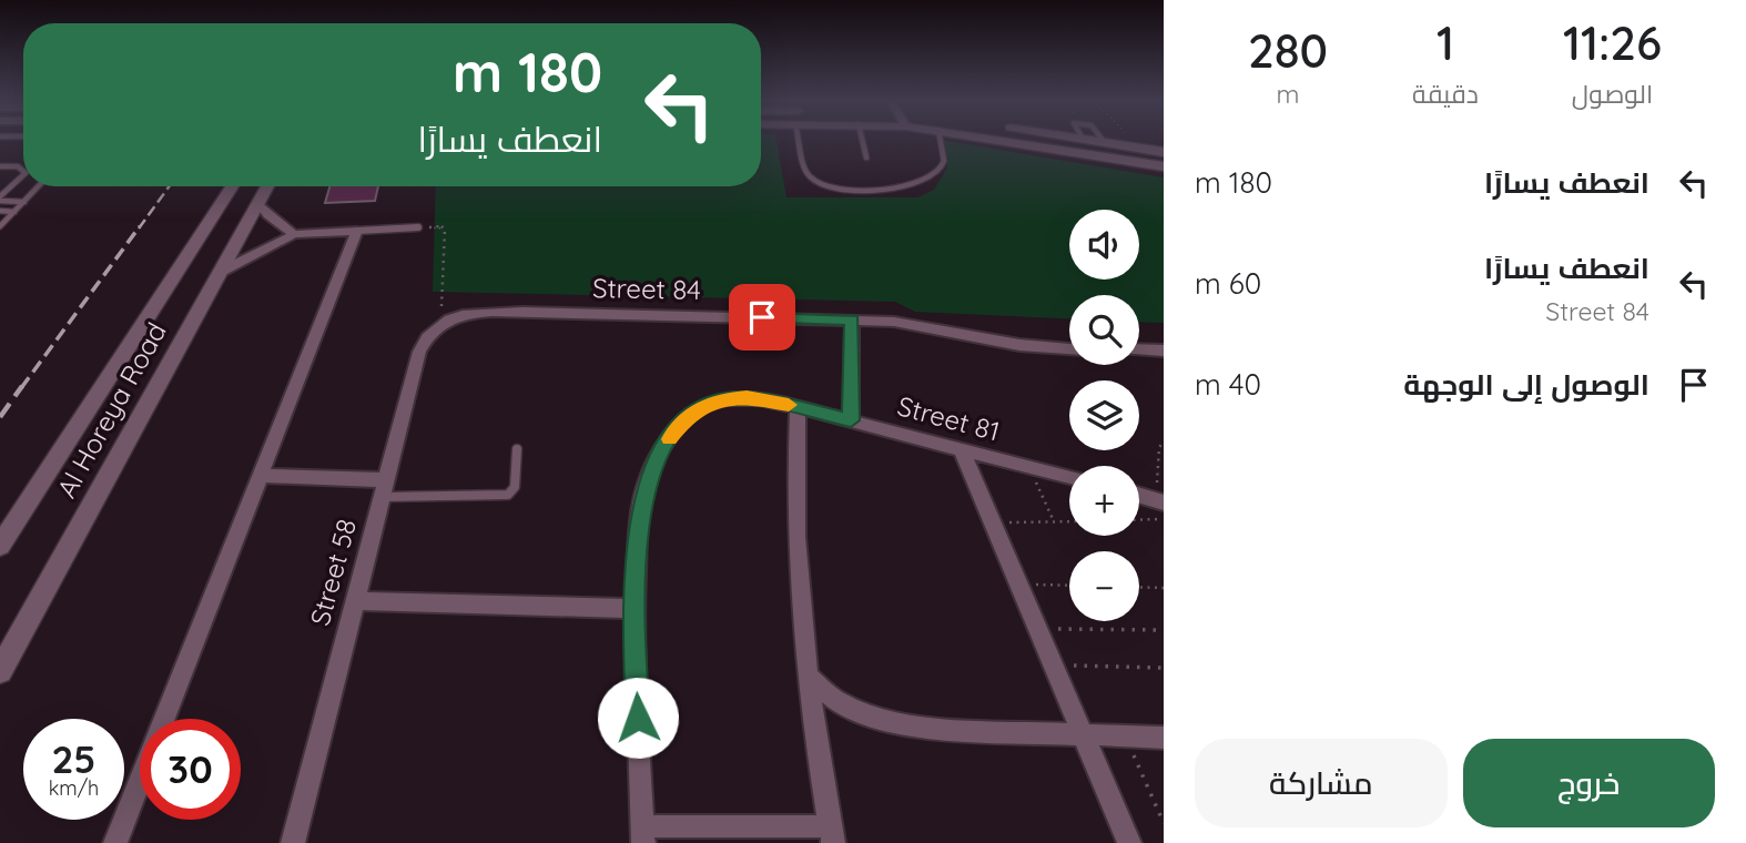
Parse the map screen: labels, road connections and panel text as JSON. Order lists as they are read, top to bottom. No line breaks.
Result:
{"streets":{"street":["Street 84","Al Horeya Road","Street 81","Street 58"]},"crossings":[["Street 84","Street 58"]],"page":{"eta":["11:26","الوصول","1","دقيقة","280","m"],"turn":["180 m","انعطف يسارًا"],"list":[{"name":"انعطف يسارًا","value":"180 m"},{"name":"انعطف يسارًا","note":"Street 84","value":"60 m"},{"name":"الوصول إلى الوجهة","value":"40 m"}],"map_buttons":["+","−"],"speed":"25 km/h","limit":"30","buttons":["خروج","مشاركة"]}}
